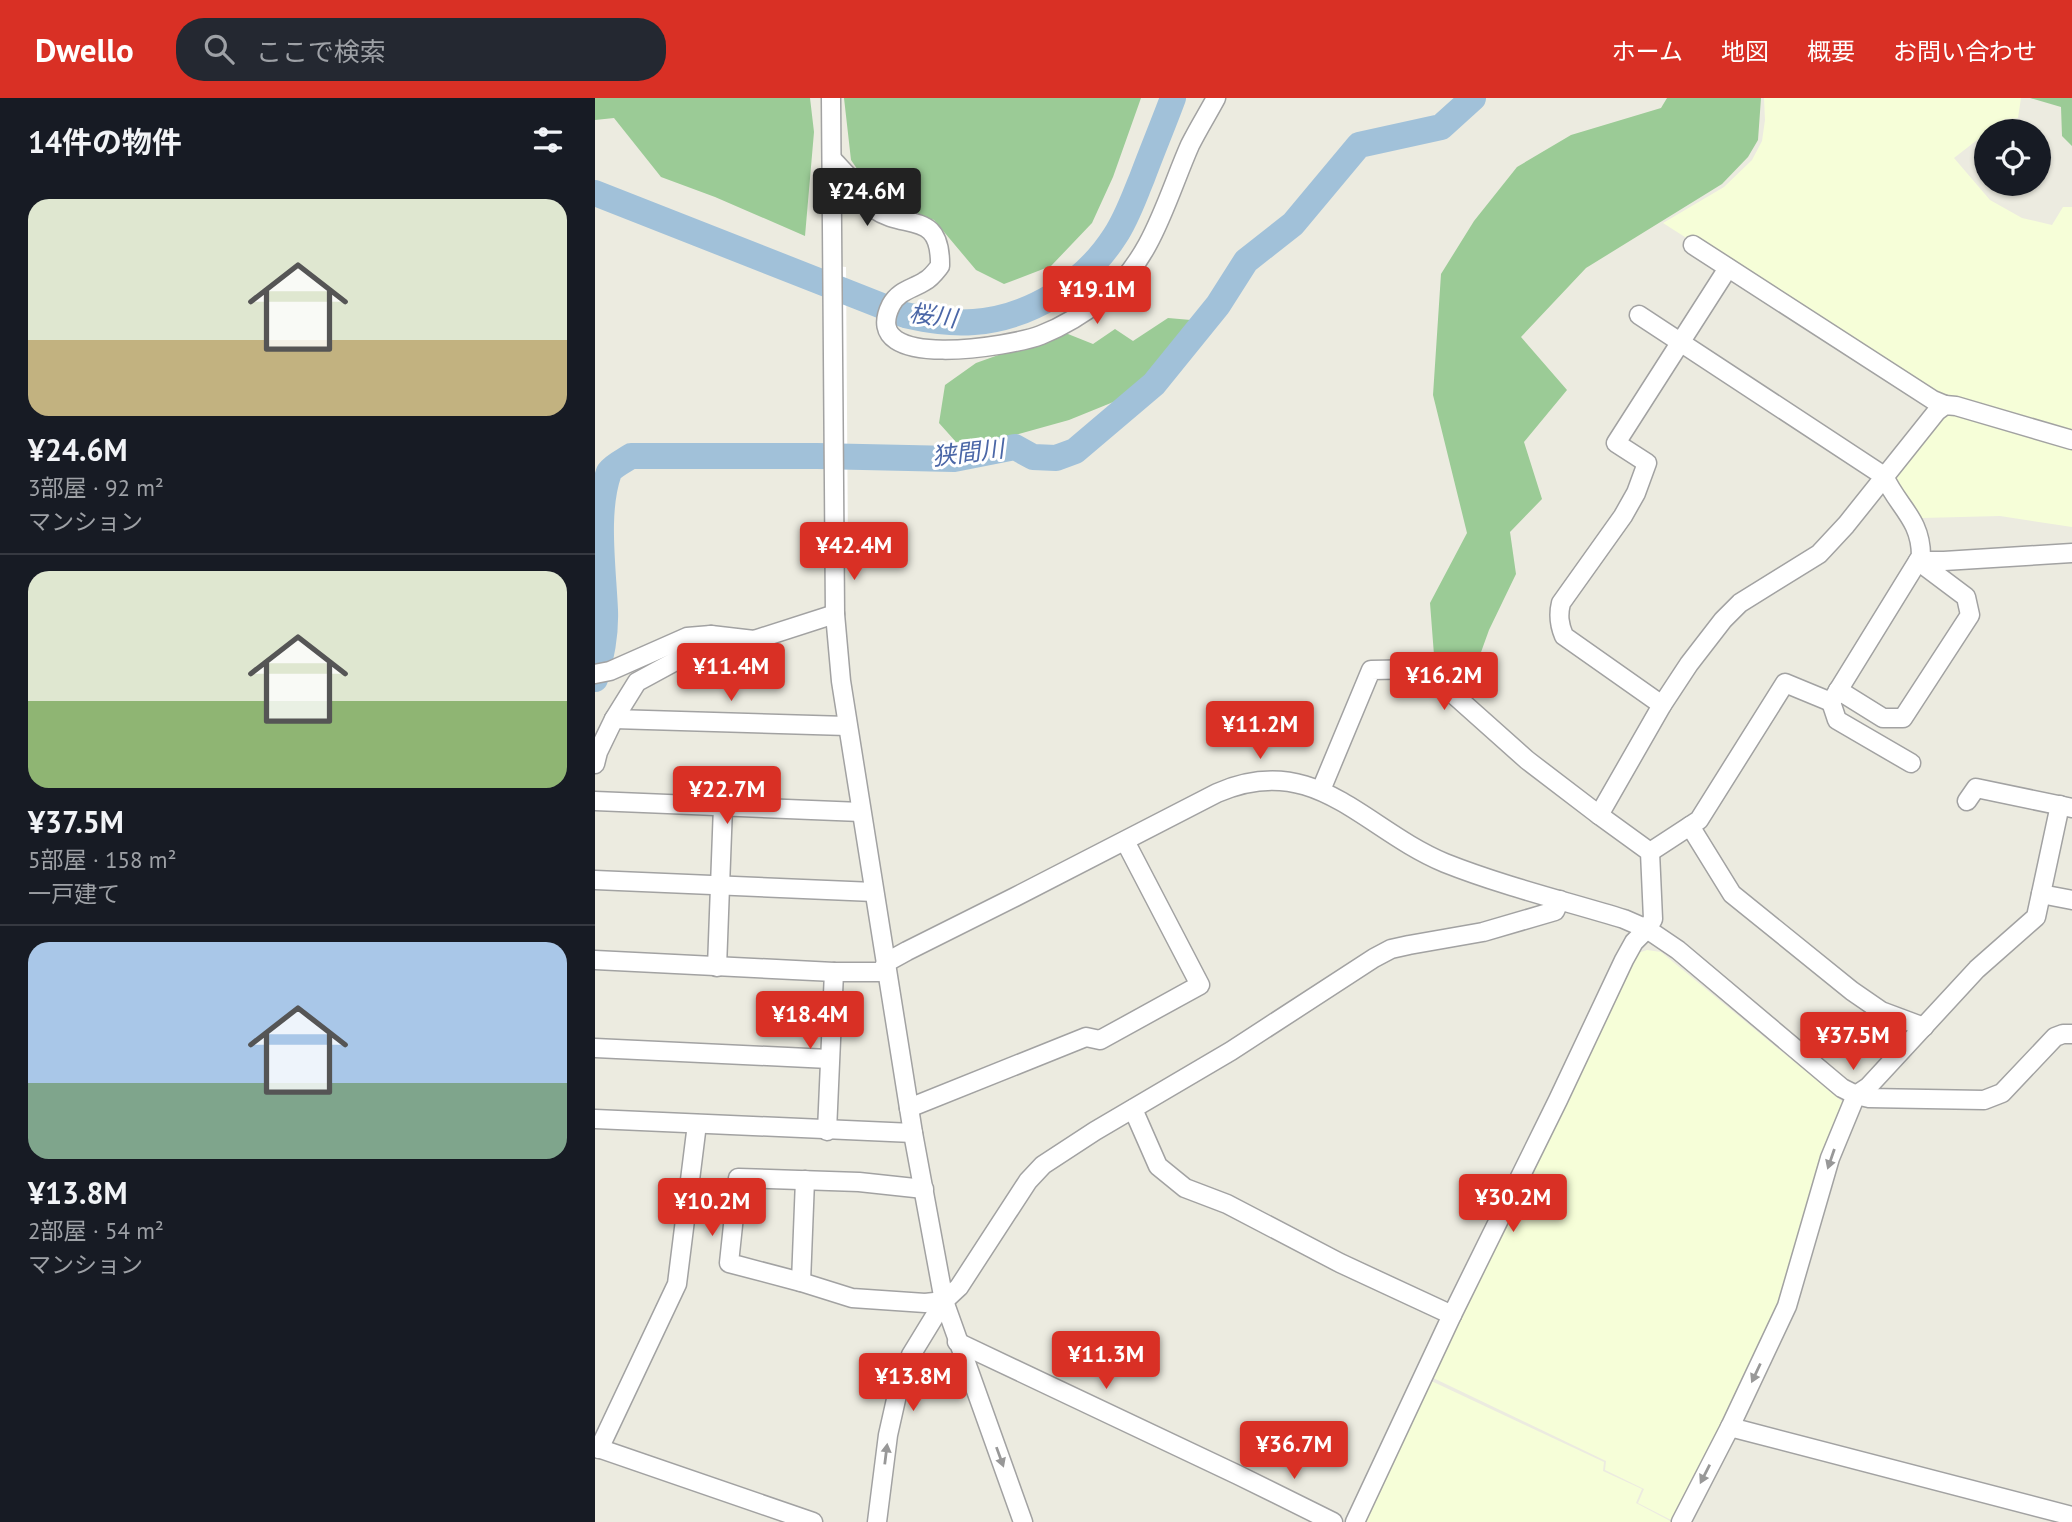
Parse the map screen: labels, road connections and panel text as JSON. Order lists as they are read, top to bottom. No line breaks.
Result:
{"water":["桜川","狭間川"],"page":{"header":"Dwello","search":"ここで検索","nav":["ホーム","地図","概要","お問い合わせ"],"heading":"14件の物件","price":["¥24.6M","¥19.1M","¥42.4M","¥11.4M","¥16.2M","¥11.2M","¥22.7M","¥18.4M","¥37.5M","¥30.2M","¥10.2M","¥11.3M","¥13.8M","¥36.7M"],"list":[{"name":"¥24.6M","note":"3部屋 · 92 m² · マンション"},{"name":"¥37.5M","note":"5部屋 · 158 m² · 一戸建て"},{"name":"¥13.8M","note":"2部屋 · 54 m² · マンション"}]}}
